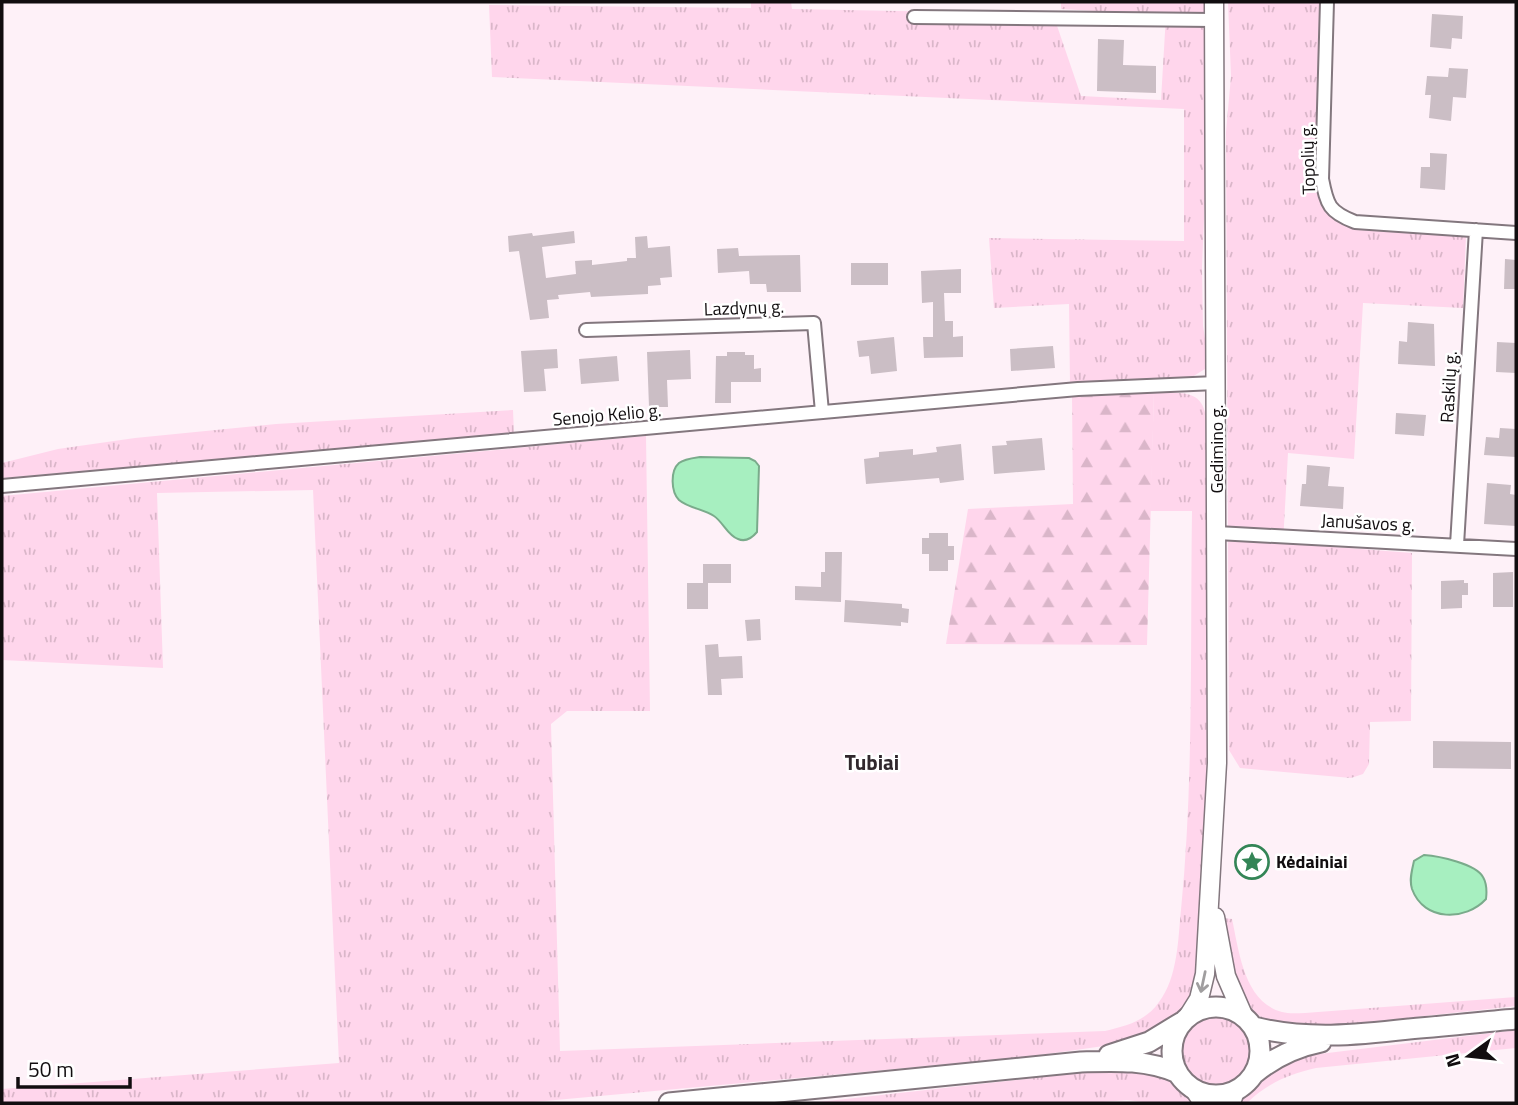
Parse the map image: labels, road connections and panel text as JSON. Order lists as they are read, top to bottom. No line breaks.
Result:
{"streets":{"main road":["Gedimino g."],"street":["Topolių g.","Lazdynų g.","Raskilų g.","Senojo Kelio g.","Janušavos g."]},"crossings":[["Topolių g.","Raskilų g."],["Lazdynų g.","Senojo Kelio g."],["Raskilų g.","Janušavos g."],["Senojo Kelio g.","Gedimino g."],["Gedimino g.","Janušavos g."]],"districts":["Tubiai"],"places":{"place":["Kėdainiai"]},"scale_bar":"50 m","north":"left"}
